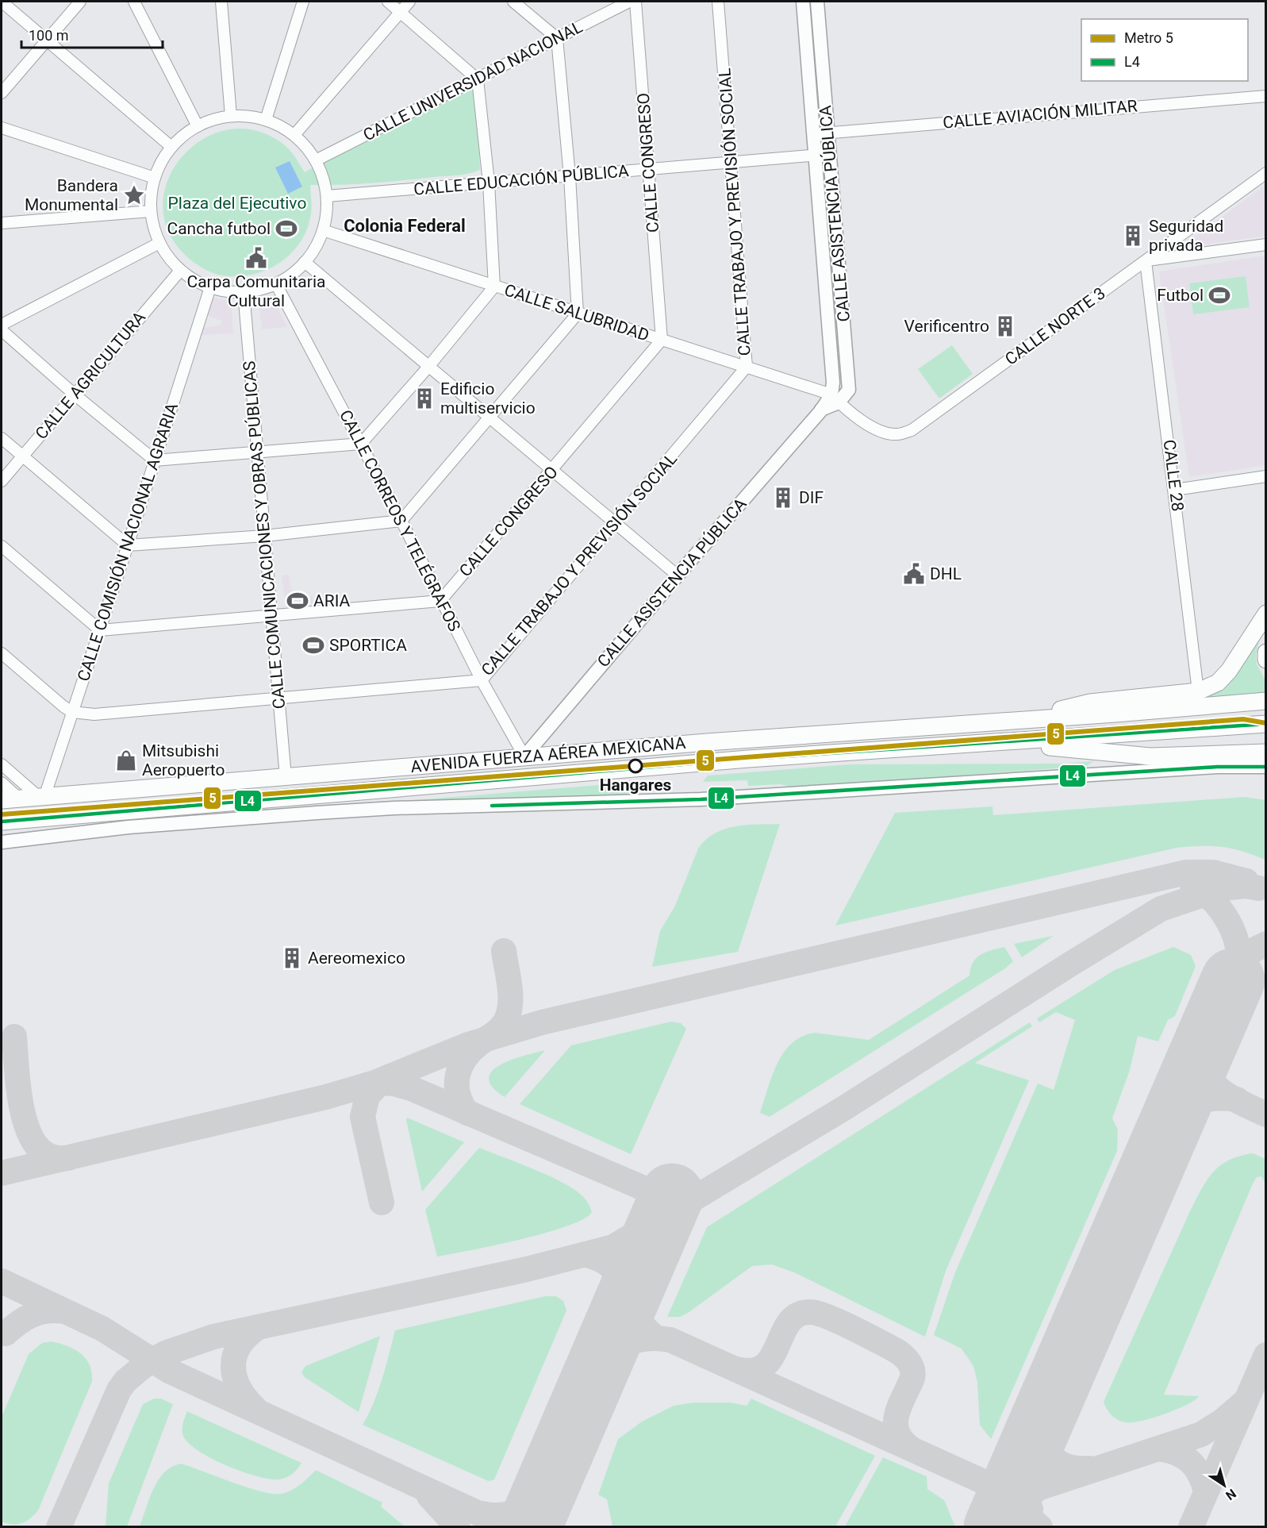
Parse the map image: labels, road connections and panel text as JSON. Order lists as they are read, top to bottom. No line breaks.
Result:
{"streets":{"main road":["AVENIDA FUERZA AÉREA MEXICANA"],"street":["CALLE UNIVERSIDAD NACIONAL","CALLE AVIACIÓN MILITAR","CALLE CONGRESO","CALLE EDUCACIÓN PÚBLICA","CALLE TRABAJO Y PREVISIÓN SOCIAL","CALLE ASISTENCIA PÚBLICA","CALLE SALUBRIDAD","CALLE NORTE 3","CALLE AGRICULTURA","CALLE 28","CALLE CORREOS Y TELÉGRAFOS","CALLE COMUNICACIONES Y OBRAS PÚBLICAS","CALLE COMISIÓN NACIONAL AGRARIA"]},"crossings":[["CALLE AVIACIÓN MILITAR","CALLE ASISTENCIA PÚBLICA"],["CALLE CONGRESO","CALLE EDUCACIÓN PÚBLICA"],["CALLE CONGRESO","CALLE SALUBRIDAD"],["CALLE CONGRESO","CALLE CORREOS Y TELÉGRAFOS"],["CALLE EDUCACIÓN PÚBLICA","CALLE TRABAJO Y PREVISIÓN SOCIAL"],["CALLE EDUCACIÓN PÚBLICA","CALLE ASISTENCIA PÚBLICA"],["CALLE TRABAJO Y PREVISIÓN SOCIAL","CALLE SALUBRIDAD"],["CALLE TRABAJO Y PREVISIÓN SOCIAL","CALLE CORREOS Y TELÉGRAFOS"],["CALLE TRABAJO Y PREVISIÓN SOCIAL","CALLE COMUNICACIONES Y OBRAS PÚBLICAS"],["CALLE TRABAJO Y PREVISIÓN SOCIAL","CALLE COMISIÓN NACIONAL AGRARIA"],["CALLE ASISTENCIA PÚBLICA","CALLE SALUBRIDAD"],["CALLE ASISTENCIA PÚBLICA","CALLE NORTE 3"],["CALLE ASISTENCIA PÚBLICA","CALLE CORREOS Y TELÉGRAFOS"],["CALLE ASISTENCIA PÚBLICA","AVENIDA FUERZA AÉREA MEXICANA"],["CALLE SALUBRIDAD","CALLE NORTE 3"],["CALLE NORTE 3","CALLE 28"],["CALLE CORREOS Y TELÉGRAFOS","AVENIDA FUERZA AÉREA MEXICANA"],["CALLE COMUNICACIONES Y OBRAS PÚBLICAS","AVENIDA FUERZA AÉREA MEXICANA"],["CALLE COMISIÓN NACIONAL AGRARIA","AVENIDA FUERZA AÉREA MEXICANA"]],"districts":["Colonia Federal"],"parks":["Plaza del Ejecutivo"],"places":{"place":["Bandera Monumental"],"sports":["Cancha futbol","Futbol","ARIA","SPORTICA"],"building":["Seguridad privada","Verificentro","Edificio multiservicio","DIF","Aereomexico"],"public building":["Carpa Comunitaria Cultural","DHL"],"shop":["Mitsubishi Aeropuerto"],"other":["Hangares"]},"lines":["metro line 5","transit line L4"],"legend":["Metro 5","L4"],"scale_bar":"100 m","north":"bottom right"}
